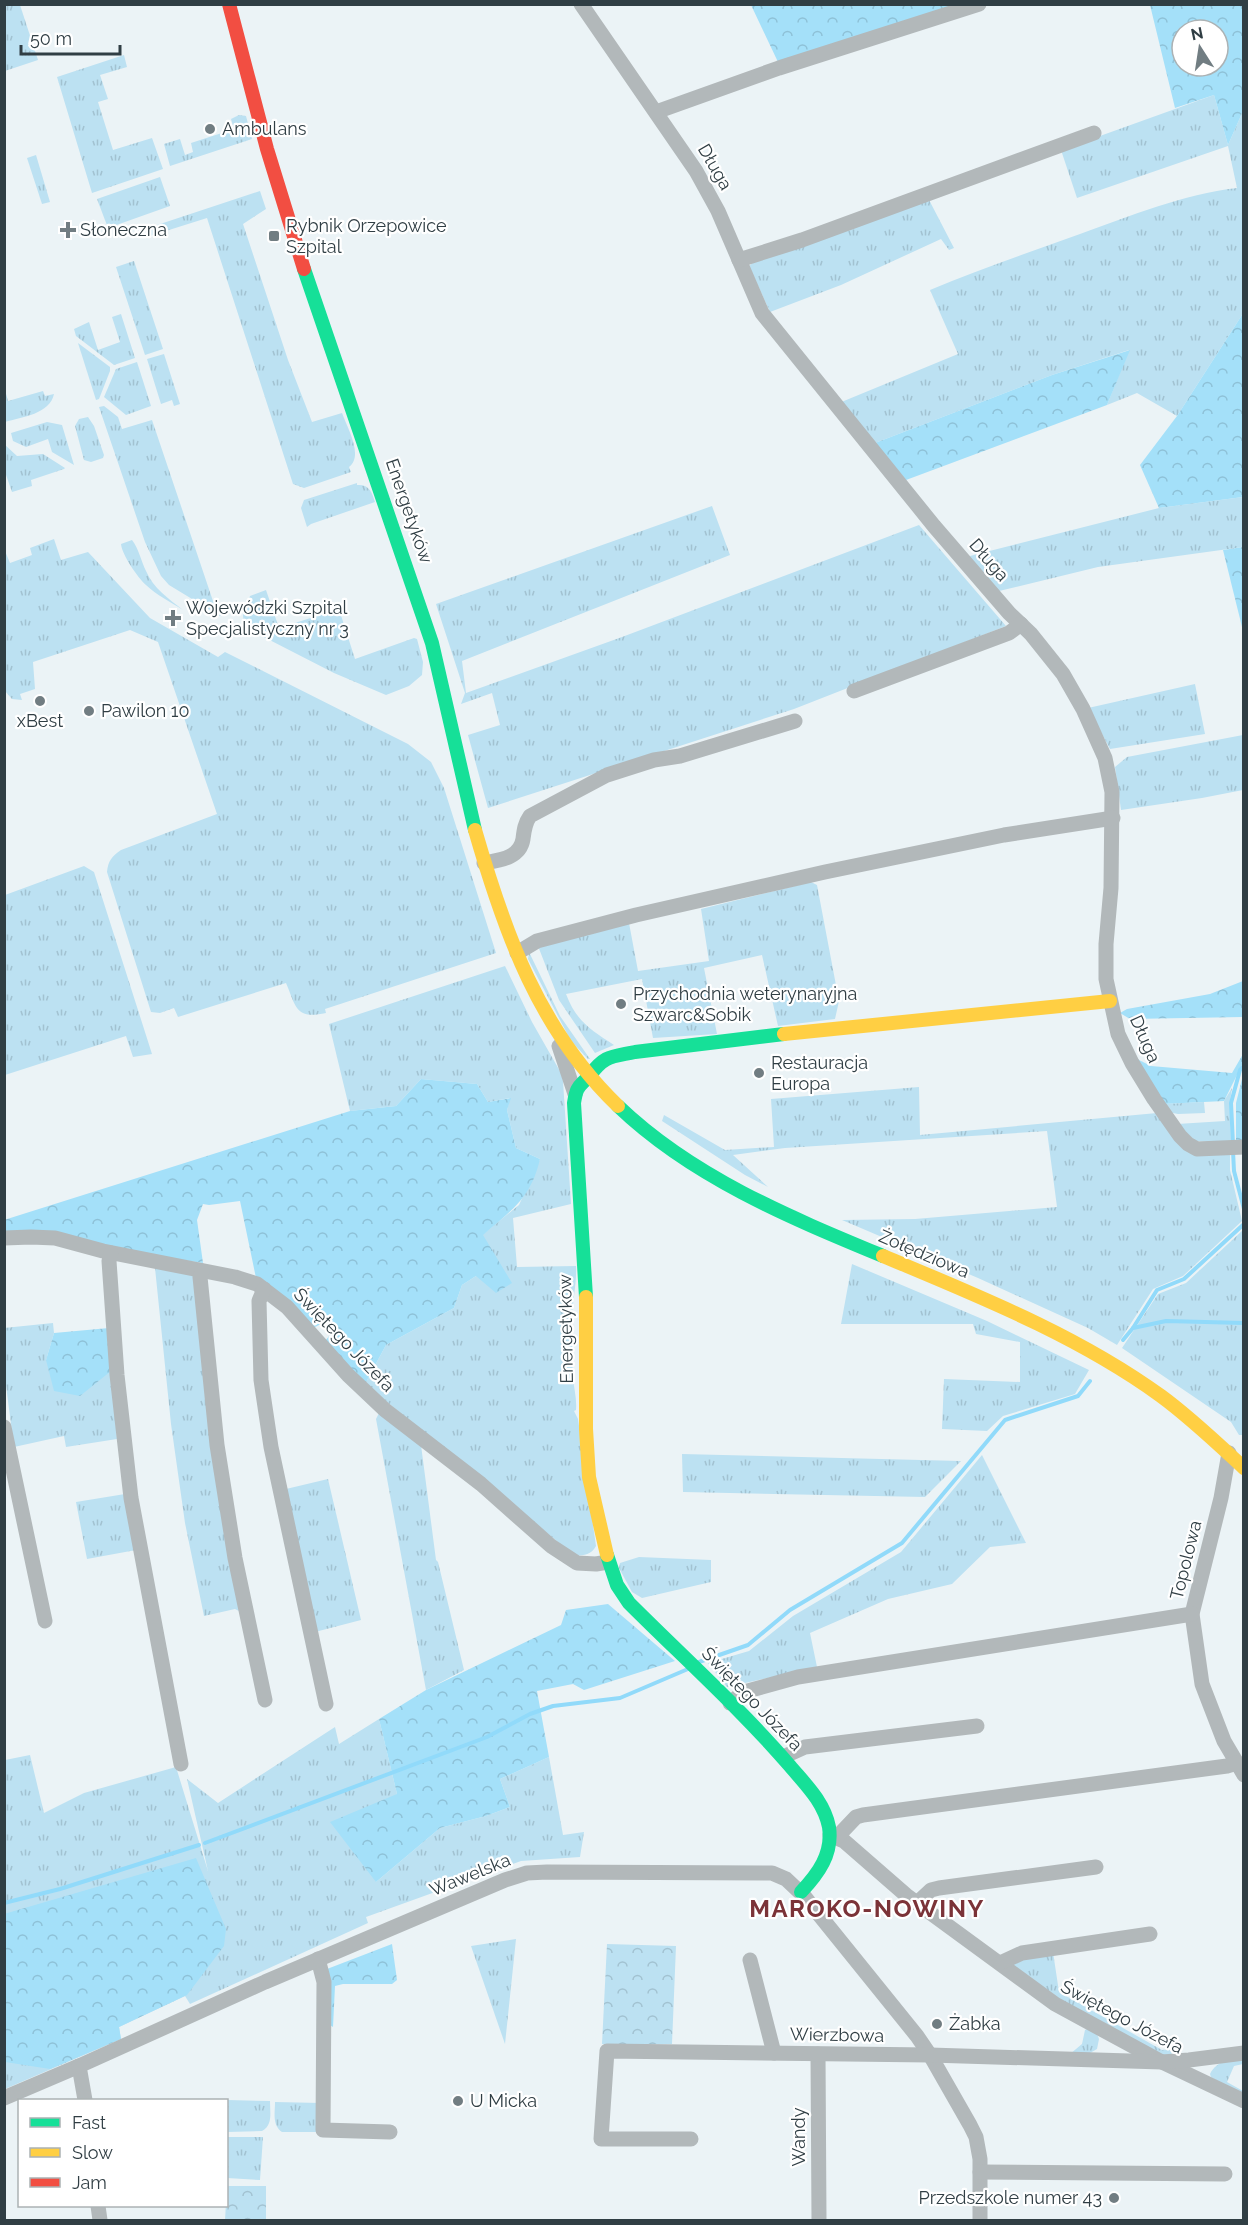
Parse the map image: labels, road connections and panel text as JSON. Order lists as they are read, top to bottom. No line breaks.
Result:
{"streets":{"street":["Długa","Energetyków","Żołędziowa","Świętego Józefa","Topolowa","Wawelska","Wierzbowa","Wandy"]},"crossings":[["Energetyków","Żołędziowa"],["Energetyków","Świętego Józefa"],["Żołędziowa","Topolowa"],["Świętego Józefa","Wierzbowa"],["Wawelska","Wierzbowa"],["Wierzbowa","Wandy"]],"districts":["MAROKO-NOWINY"],"places":{"other":["Ambulans","xBest","Pawilon 10","Przychodnia weterynaryjna Szwarc&Sobik","Restauracja Europa","Żabka","U Micka","Przedszkole numer 43"],"health":["Słoneczna","Wojewódzki Szpital Specjalistyczny nr 3"],"transit":["Rybnik Orzepowice Szpital"]},"legend":["Fast","Slow","Jam"],"scale_bar":"50 m","north":"top"}
